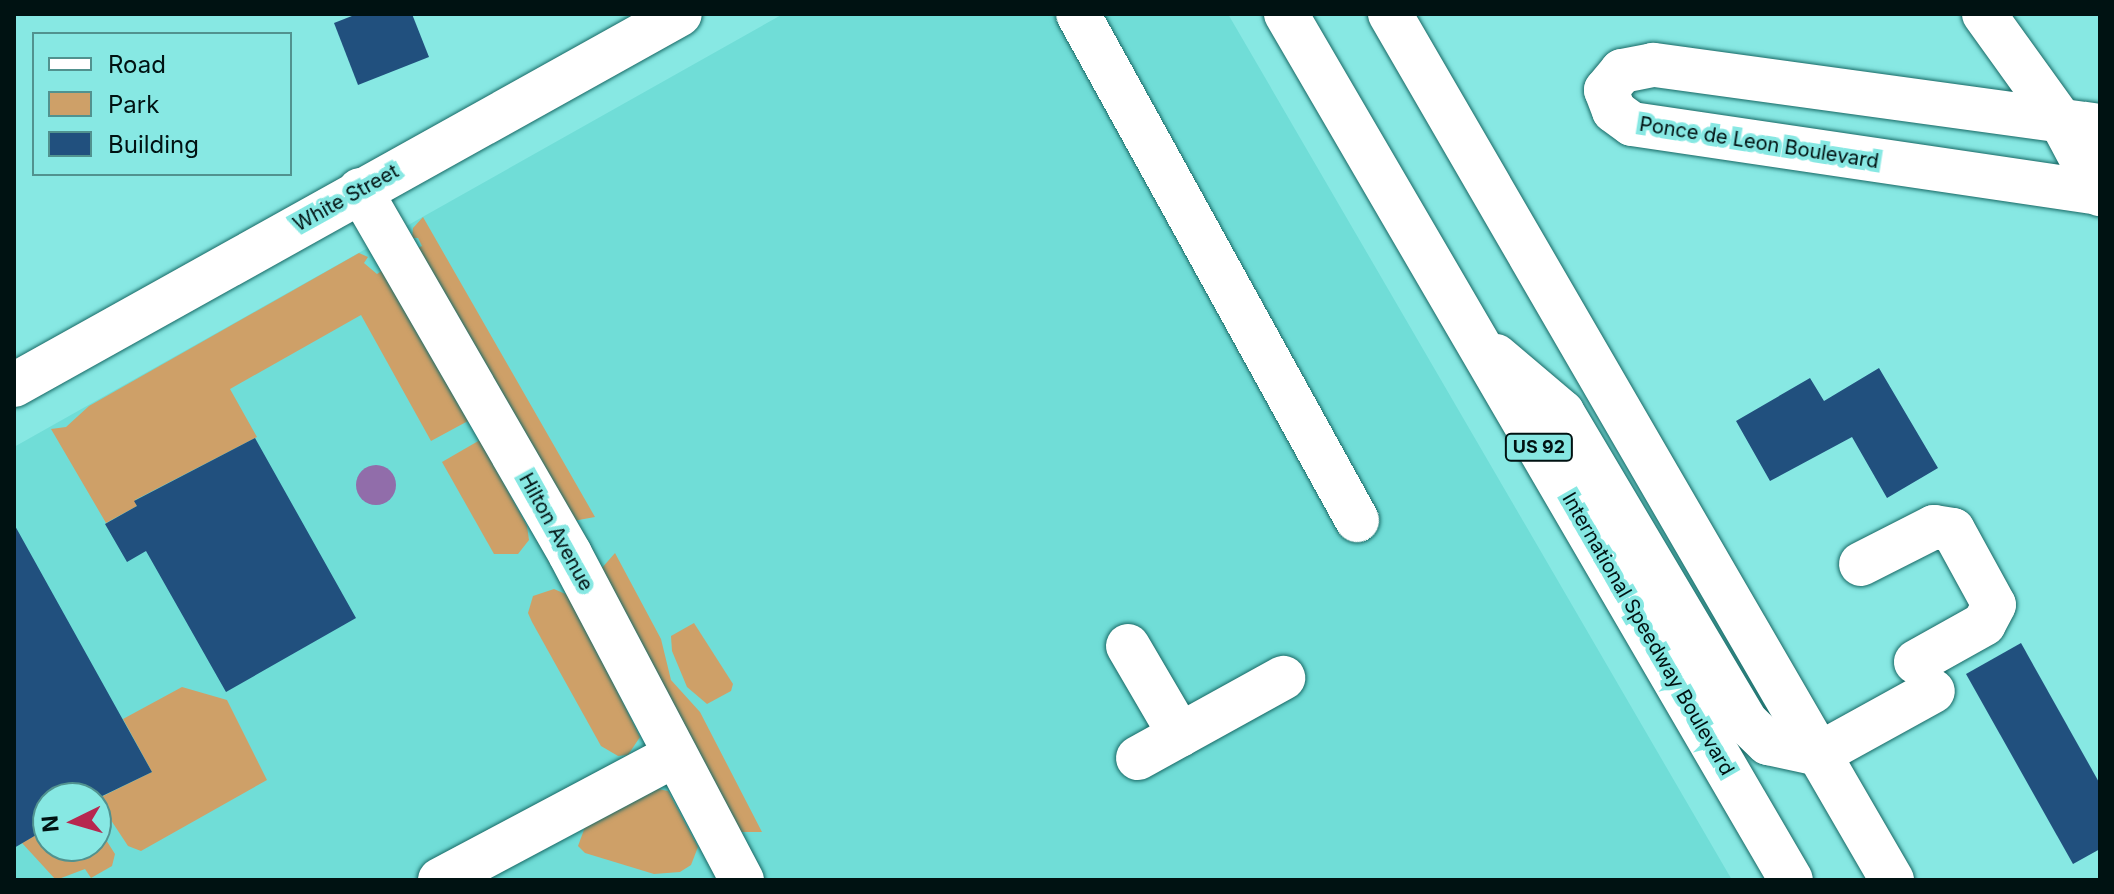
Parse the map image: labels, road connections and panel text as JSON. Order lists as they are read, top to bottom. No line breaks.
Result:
{"streets":{"street":["Ponce de Leon Boulevard","White Street","US 92","Hilton Avenue","International Speedway Boulevard"]},"crossings":[["White Street","Hilton Avenue"]],"legend":["Road","Park","Building"],"north":"left"}
